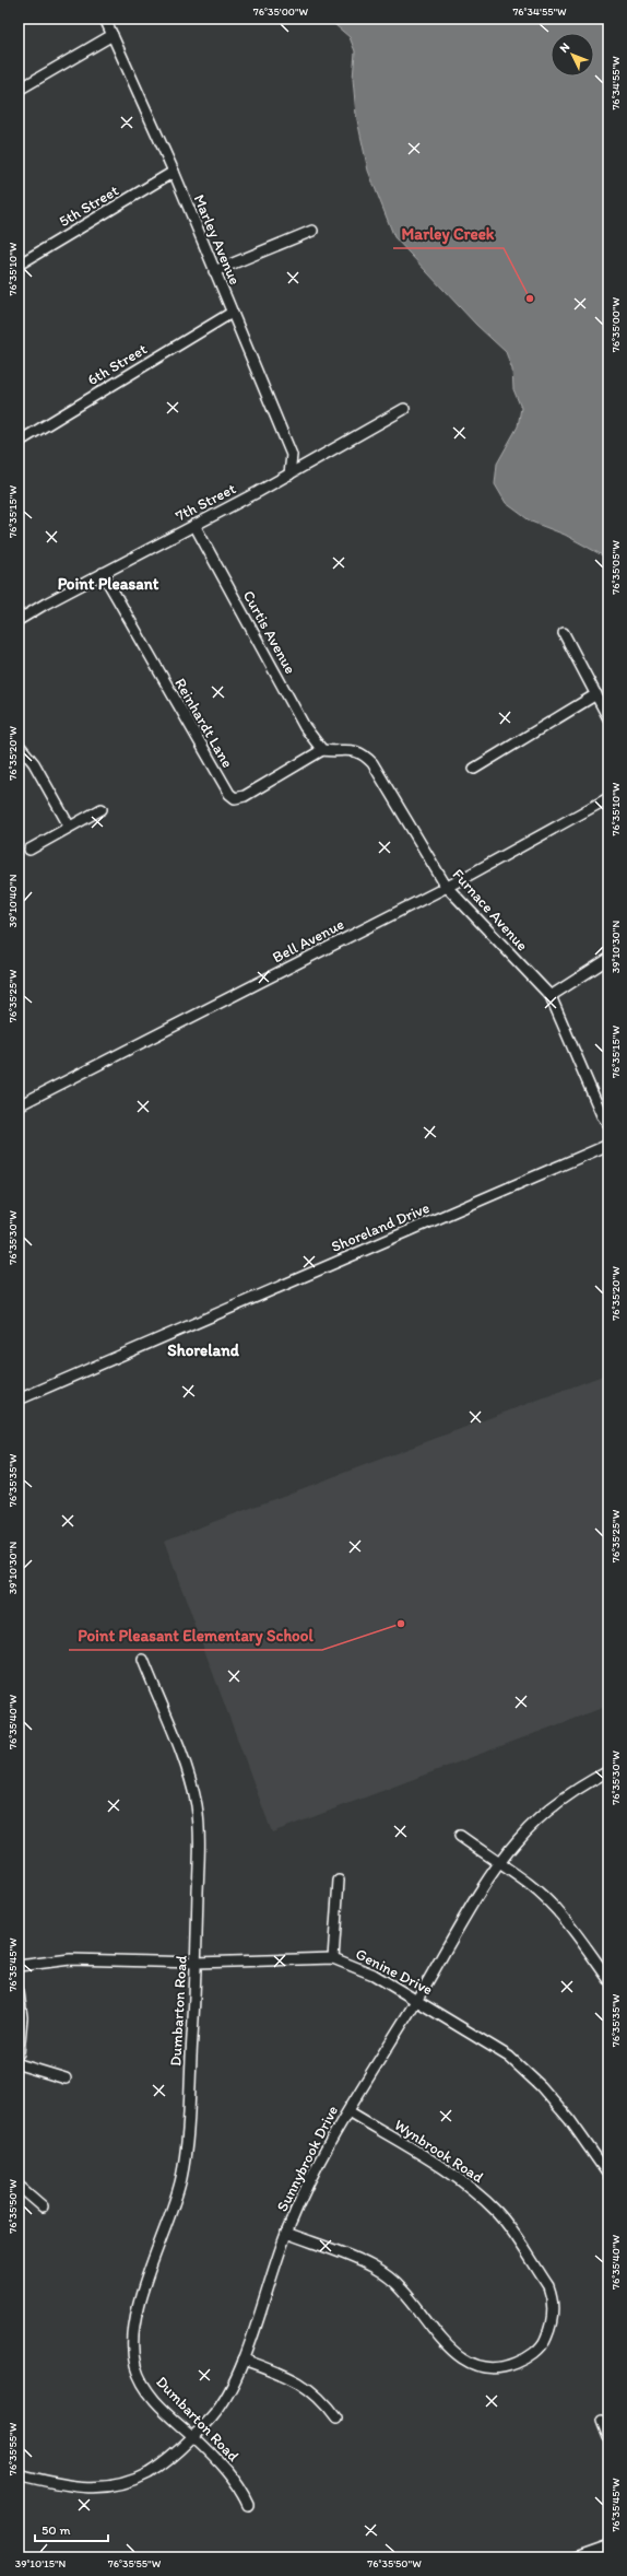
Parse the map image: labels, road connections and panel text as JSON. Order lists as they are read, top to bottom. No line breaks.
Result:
{"streets":{"street":["5th Street","Marley Avenue","6th Street","7th Street","Curtis Avenue","Reinhardt Lane","Furnace Avenue","Bell Avenue","Shoreland Drive","Genine Drive","Dumbarton Road","Wynbrook Road","Sunnybrook Drive"]},"crossings":[["5th Street","Marley Avenue"],["Marley Avenue","6th Street"],["Marley Avenue","7th Street"],["7th Street","Curtis Avenue"],["7th Street","Reinhardt Lane"],["Curtis Avenue","Reinhardt Lane"],["Curtis Avenue","Furnace Avenue"],["Reinhardt Lane","Furnace Avenue"],["Furnace Avenue","Bell Avenue"],["Genine Drive","Dumbarton Road"],["Genine Drive","Sunnybrook Drive"],["Dumbarton Road","Sunnybrook Drive"],["Wynbrook Road","Sunnybrook Drive"]],"districts":["Point Pleasant","Shoreland"],"places":["Marley Creek","Point Pleasant Elementary School"],"scale_bar":"50 m","north":"top left","coordinates":["76°35'00\"W","76°34'55\"W","76°35'10\"W","76°35'15\"W","76°35'05\"W","76°35'20\"W","39°10'40\"N","39°10'30\"N","76°35'25\"W","76°35'30\"W","76°35'35\"W","76°35'40\"W","76°35'45\"W","76°35'50\"W","76°35'55\"W","39°10'15\"N"]}
